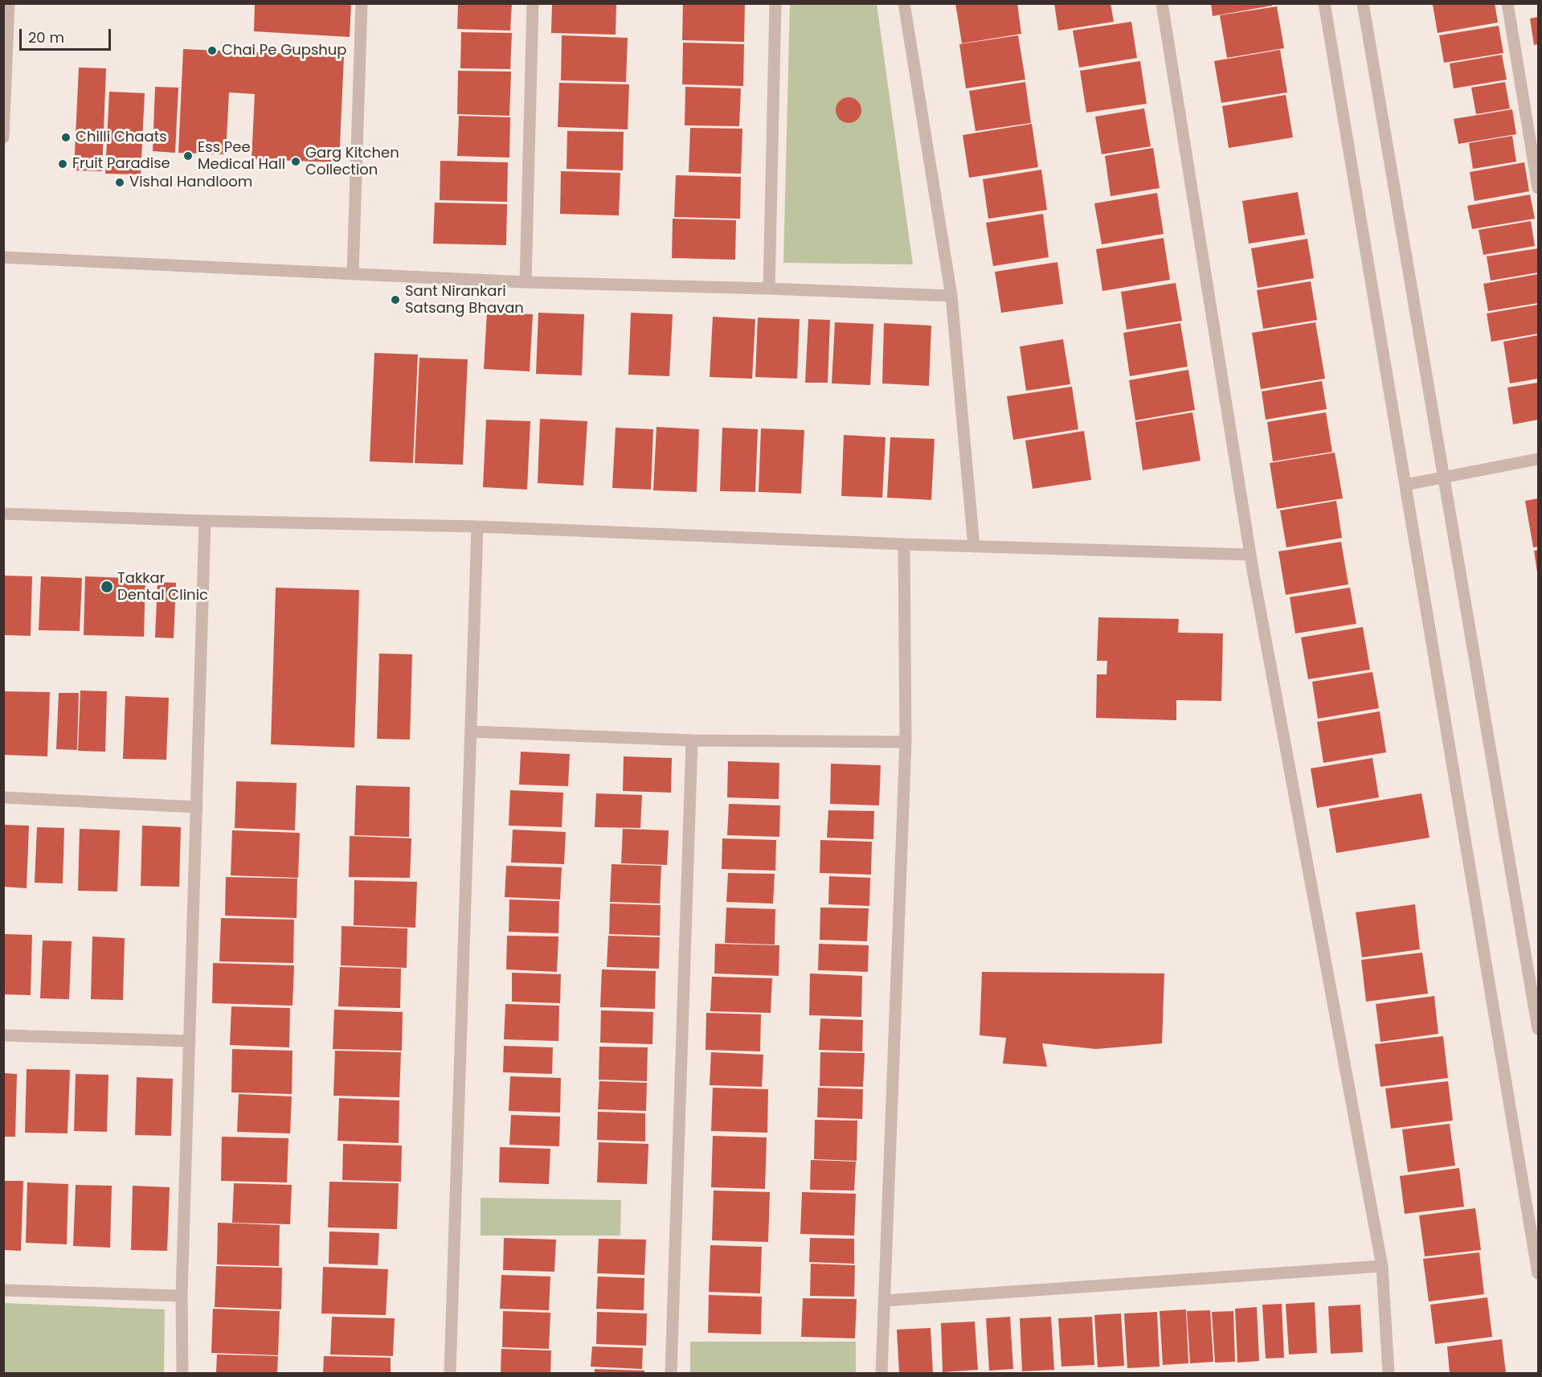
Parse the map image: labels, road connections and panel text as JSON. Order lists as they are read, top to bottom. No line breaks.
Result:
{"places":["Chai Pe Gupshup","Chilli Chaats","Ess Pee Medical Hall","Garg Kitchen Collection","Fruit Paradise","Vishal Handloom","Sant Nirankari Satsang Bhavan","Takkar Dental Clinic"],"scale_bar":"20 m"}
